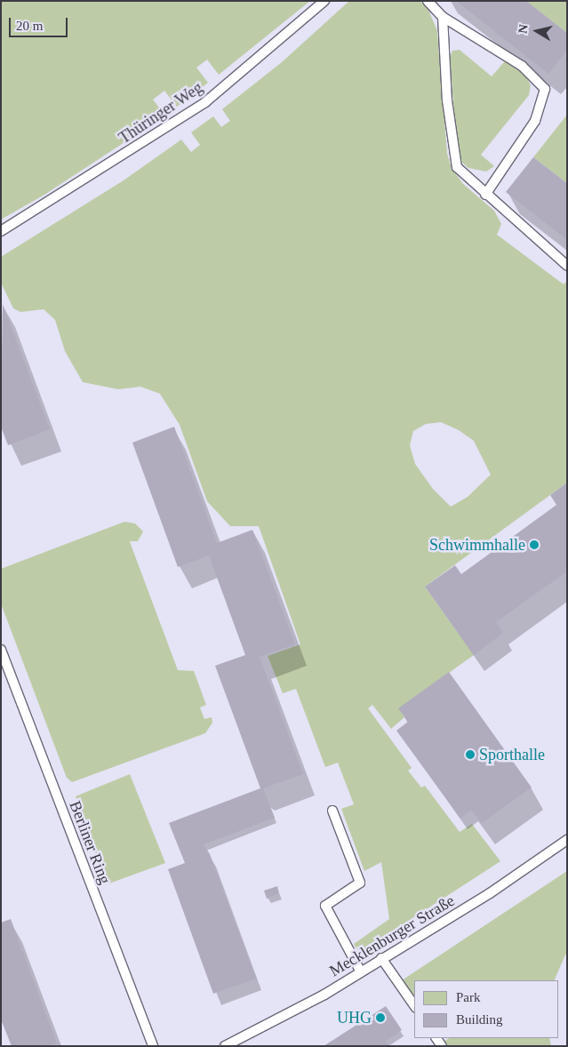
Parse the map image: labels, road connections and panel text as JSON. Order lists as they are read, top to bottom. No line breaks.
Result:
{"streets":{"lane":["Thüringer Weg","Berliner Ring","Mecklenburger Straße"]},"places":["Schwimmhalle","Sporthalle","UHG"],"legend":["Park","Building"],"scale_bar":"20 m","north":"left"}
